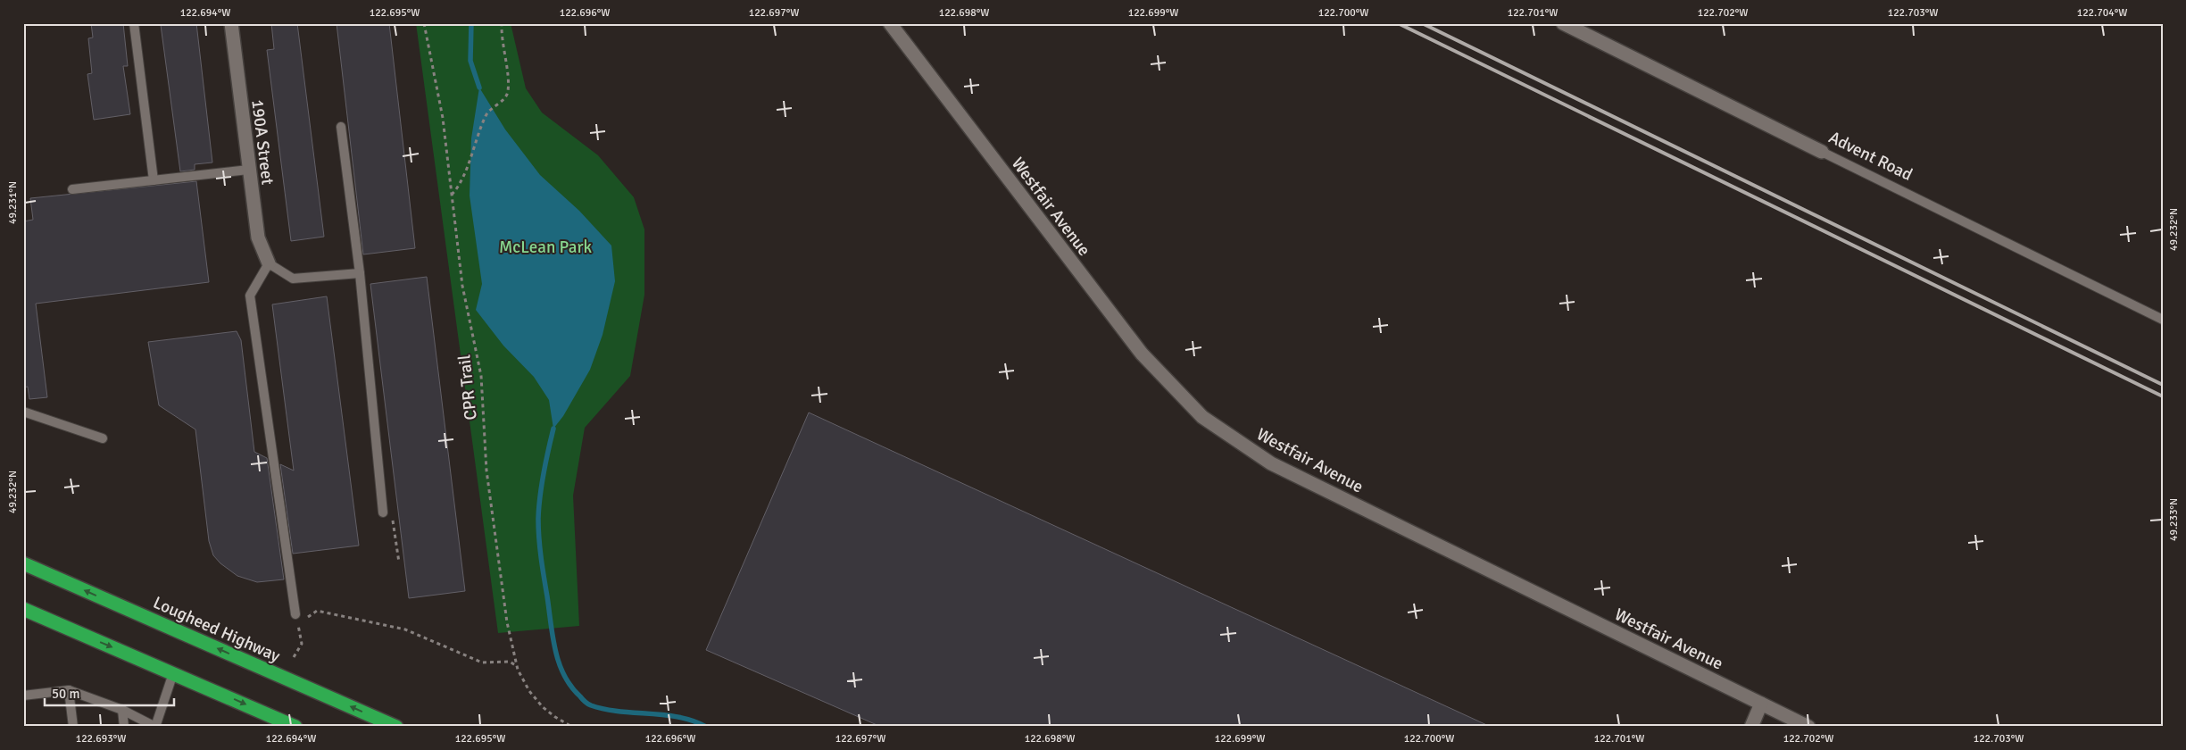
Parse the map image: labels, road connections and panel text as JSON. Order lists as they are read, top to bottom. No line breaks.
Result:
{"streets":{"highway":["Lougheed Highway"],"street":["190A Street","Advent Road","Westfair Avenue"],"path":["CPR Trail"]},"parks":["McLean Park"],"scale_bar":"50 m","coordinates":["122.694°W","122.695°W","122.696°W","122.697°W","122.698°W","122.699°W","122.700°W","122.701°W","122.702°W","122.703°W","122.704°W","49.231°N","49.232°N","49.233°N","122.693°W"]}
